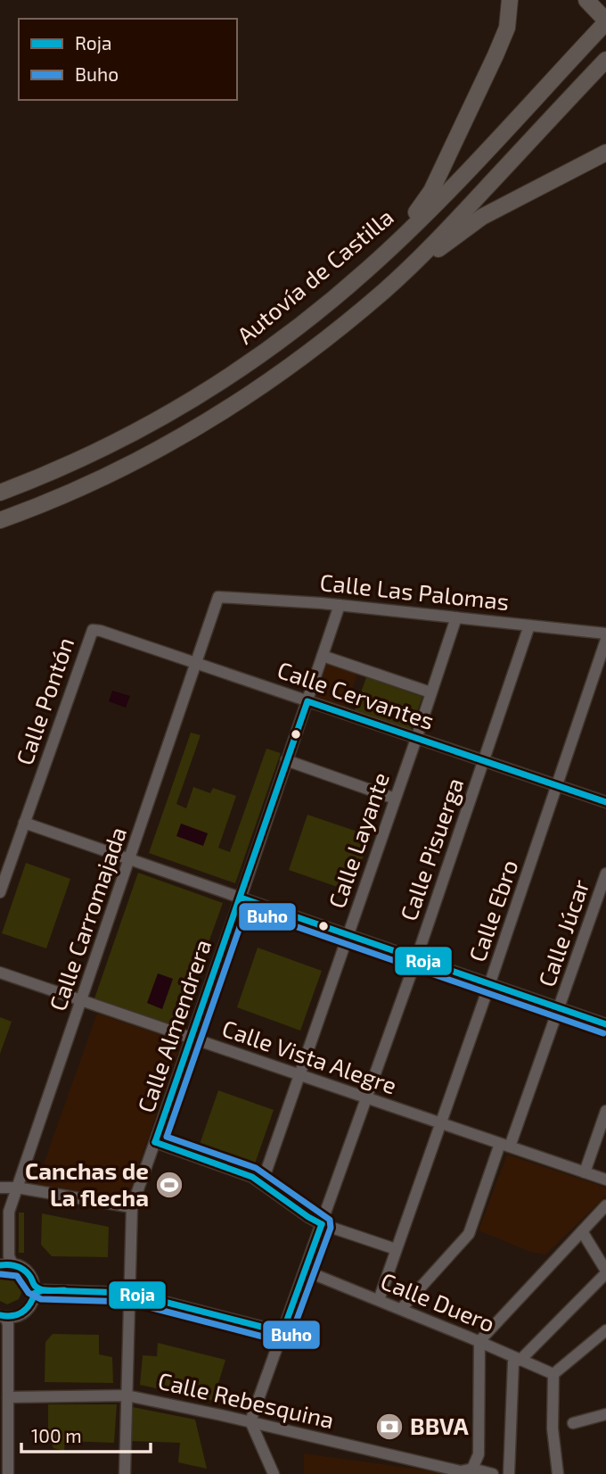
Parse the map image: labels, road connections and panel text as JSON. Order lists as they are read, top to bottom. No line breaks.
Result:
{"streets":{"highway":["Autovía de Castilla"],"street":["Calle Las Palomas","Calle Cervantes","Calle Pontón","Calle Layante","Calle Pisuerga","Calle Ebro","Calle Carromajada","Calle Júcar","Calle Almendrera","Calle Vista Alegre","Calle Duero","Calle Rebesquina"]},"crossings":[["Calle Las Palomas","Calle Layante"],["Calle Las Palomas","Calle Pisuerga"],["Calle Las Palomas","Calle Carromajada"],["Calle Las Palomas","Calle Almendrera"],["Calle Cervantes","Calle Pontón"],["Calle Cervantes","Calle Layante"],["Calle Cervantes","Calle Pisuerga"],["Calle Cervantes","Calle Ebro"],["Calle Cervantes","Calle Carromajada"],["Calle Cervantes","Calle Almendrera"],["Calle Layante","Calle Vista Alegre"],["Calle Pisuerga","Calle Vista Alegre"],["Calle Pisuerga","Calle Duero"],["Calle Pisuerga","Calle Rebesquina"],["Calle Ebro","Calle Vista Alegre"],["Calle Ebro","Calle Duero"],["Calle Carromajada","Calle Vista Alegre"],["Calle Júcar","Calle Vista Alegre"],["Calle Júcar","Calle Duero"],["Calle Almendrera","Calle Vista Alegre"],["Calle Almendrera","Calle Rebesquina"]],"places":{"sports":["Canchas de La flecha"],"bank":["BBVA"]},"lines":["transit line Roja","transit line Buho"],"legend":["Roja","Buho"],"scale_bar":"100 m"}
